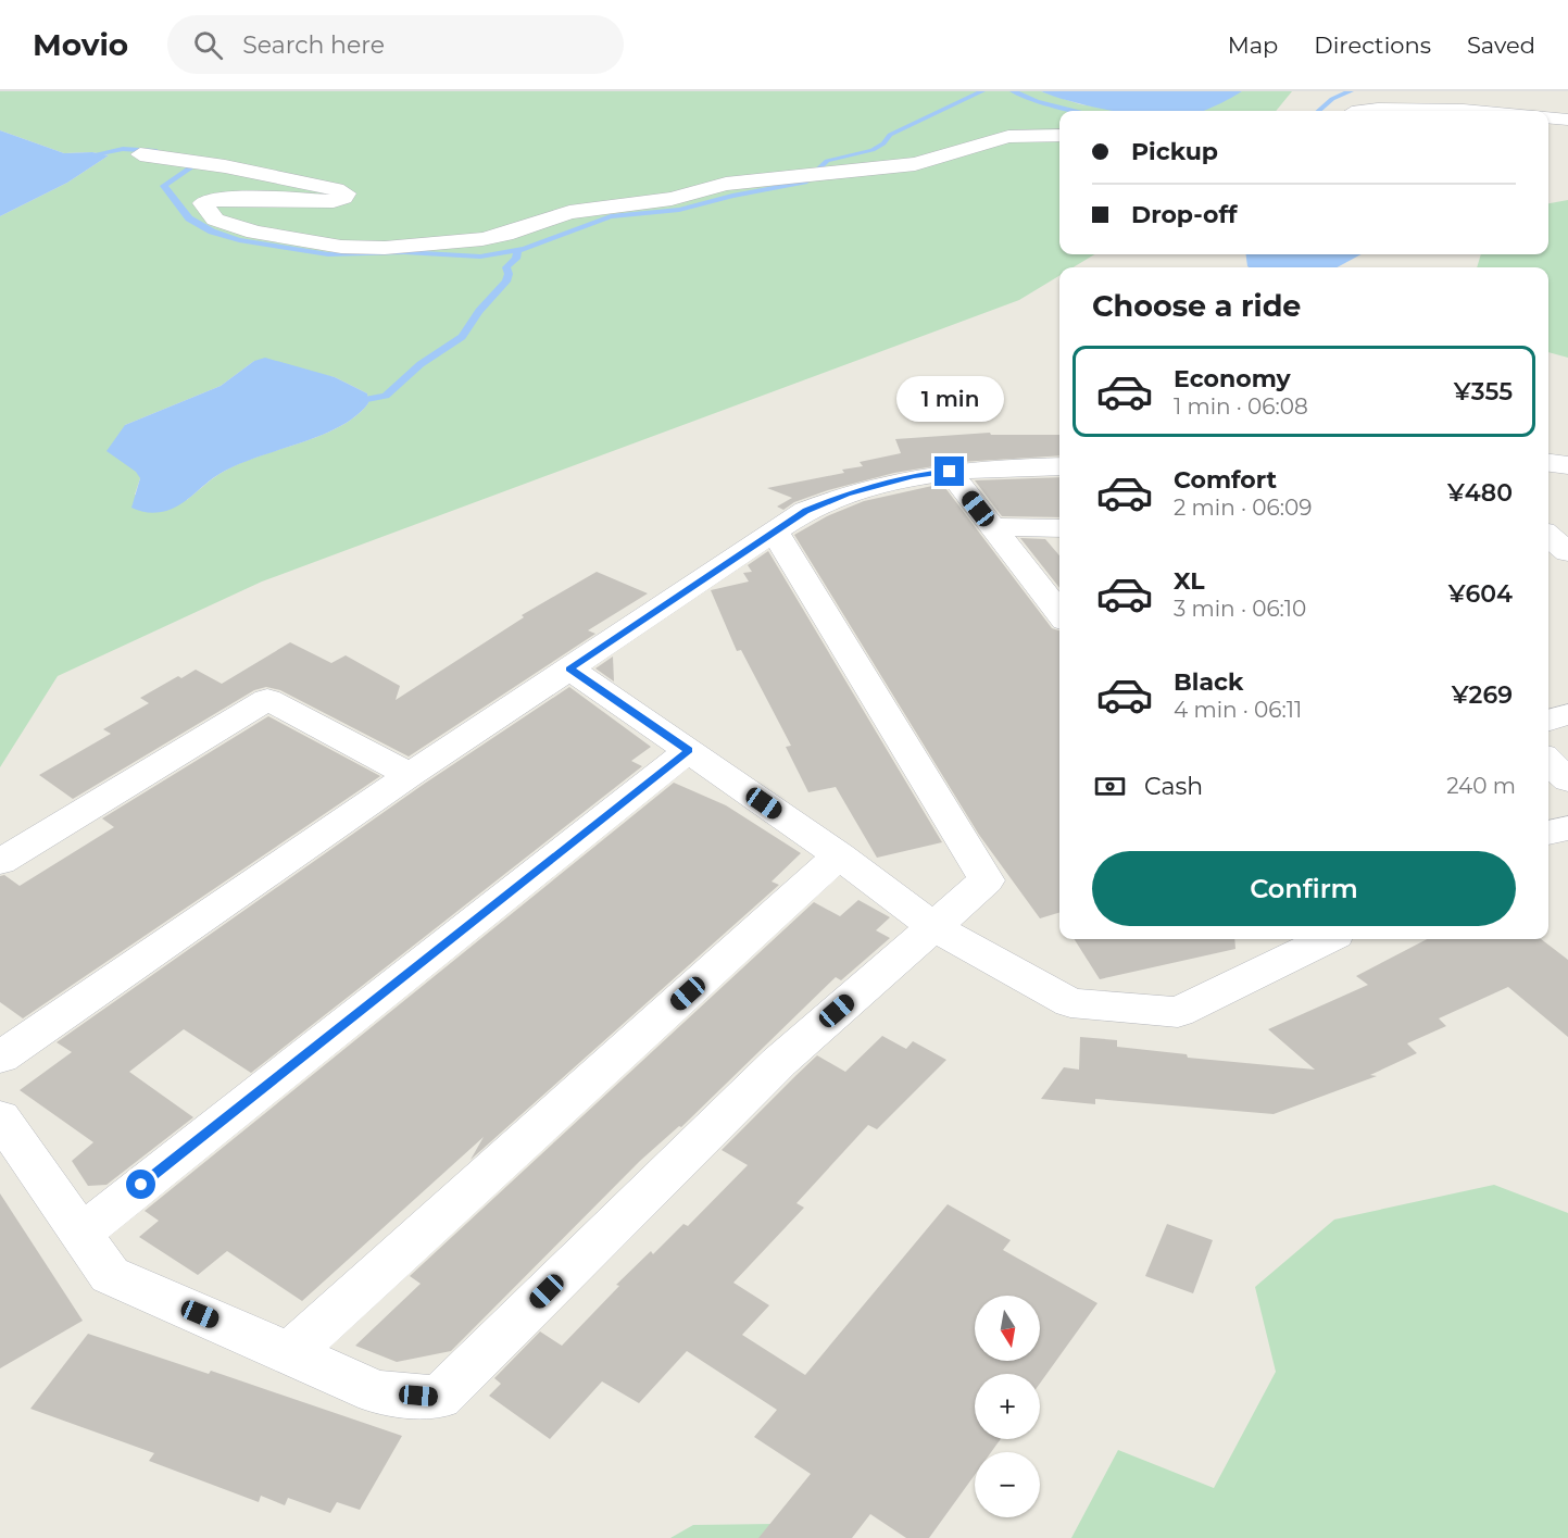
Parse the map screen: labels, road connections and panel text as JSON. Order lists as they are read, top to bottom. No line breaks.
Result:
{"north":"bottom","page":{"header":"Movio","search":"Search here","nav":["Map","Directions","Saved"],"banner":["Pickup","Drop-off"],"heading":"Choose a ride","list":[{"name":"Economy","note":"1 min · 06:08","value":"¥355"},{"name":"Comfort","note":"2 min · 06:09","value":"¥480"},{"name":"XL","note":"3 min · 06:10","value":"¥604"},{"name":"Black","note":"4 min · 06:11","value":"¥269"}],"bubble":"1 min","pay":["Cash","240 m"],"buttons":"Confirm","map_buttons":["+","−"]}}
